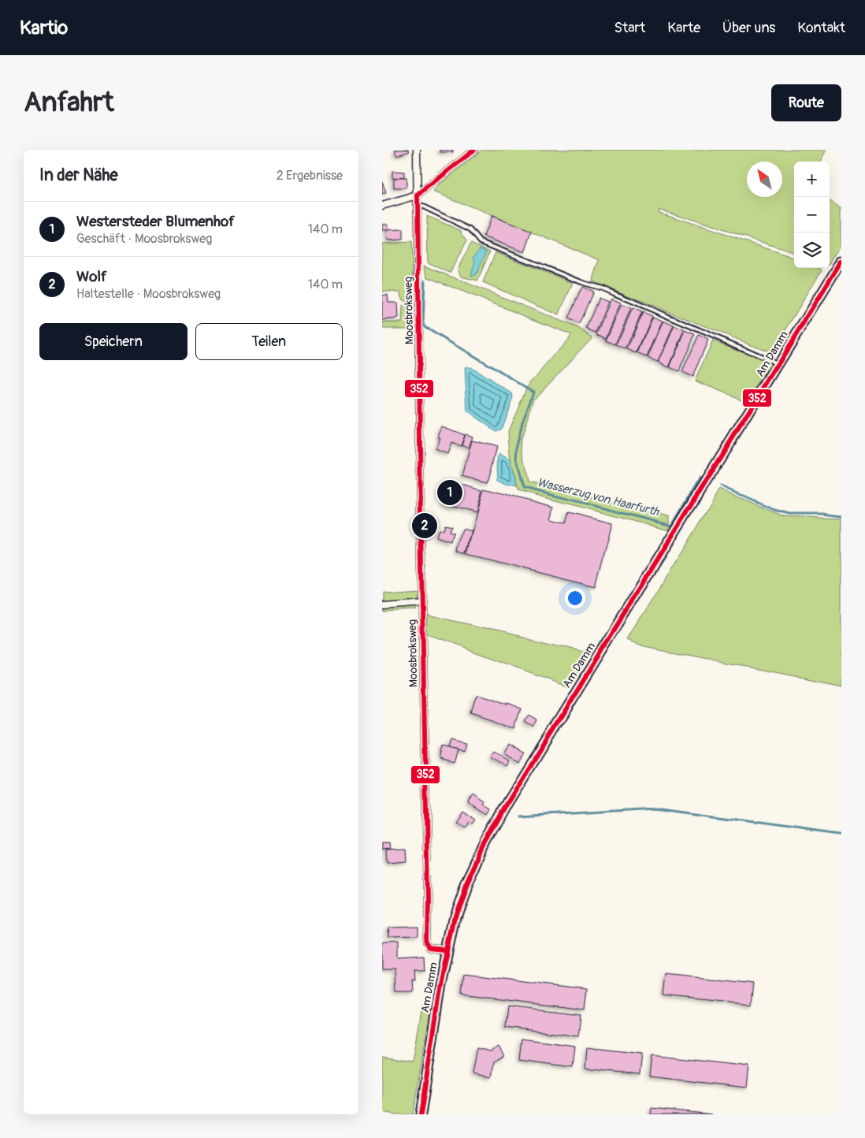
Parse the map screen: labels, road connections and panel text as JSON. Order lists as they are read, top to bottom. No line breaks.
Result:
{"streets":{"main road":["Am Damm"],"street":["Moosbroksweg"]},"crossings":[["Moosbroksweg","Am Damm"]],"water":["Wasserzug von Haarfurth"],"lines":["transit line 352"],"north":"top left","page":{"header":"Kartio","nav":["Start","Karte","Über uns","Kontakt"],"buttons":["Route",["Speichern","Teilen"]],"title":"Anfahrt","heading":["In der Nähe","2 Ergebnisse"],"map_buttons":["+","−"],"list":[{"mark":"1","name":"Westersteder Blumenhof","note":"Geschäft · Moosbroksweg","value":"140 m"},{"mark":"2","name":"Wolf","note":"Haltestelle · Moosbroksweg","value":"140 m"}],"pins":["1","2"]}}
